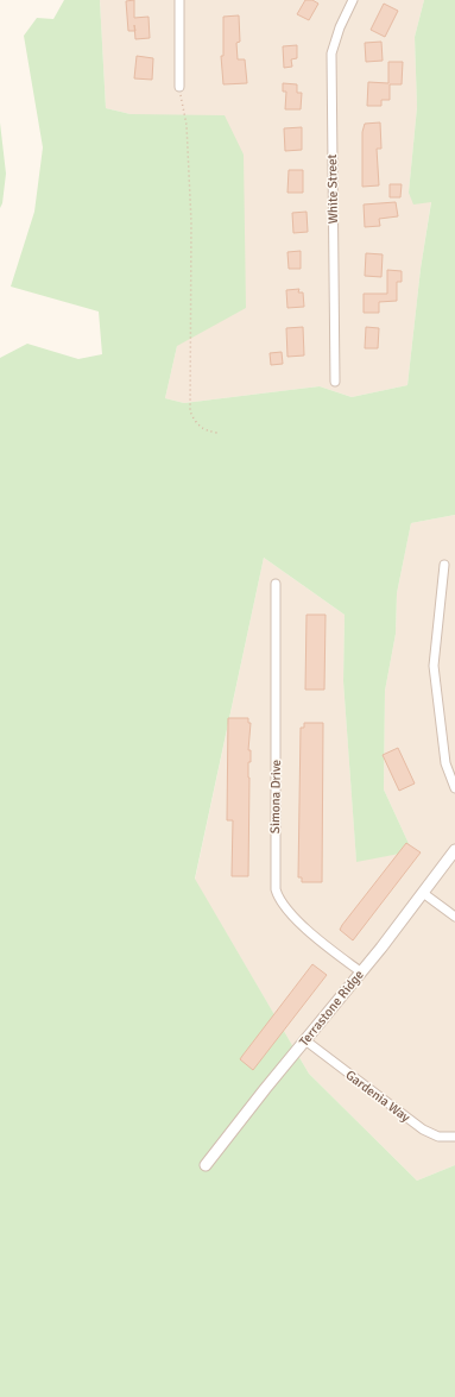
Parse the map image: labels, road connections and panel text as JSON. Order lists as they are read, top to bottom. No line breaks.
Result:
{"streets":{"street":["White Street","Simona Drive","Terrastone Ridge","Gardenia Way"]},"crossings":[["Simona Drive","Terrastone Ridge"],["Terrastone Ridge","Gardenia Way"]]}
